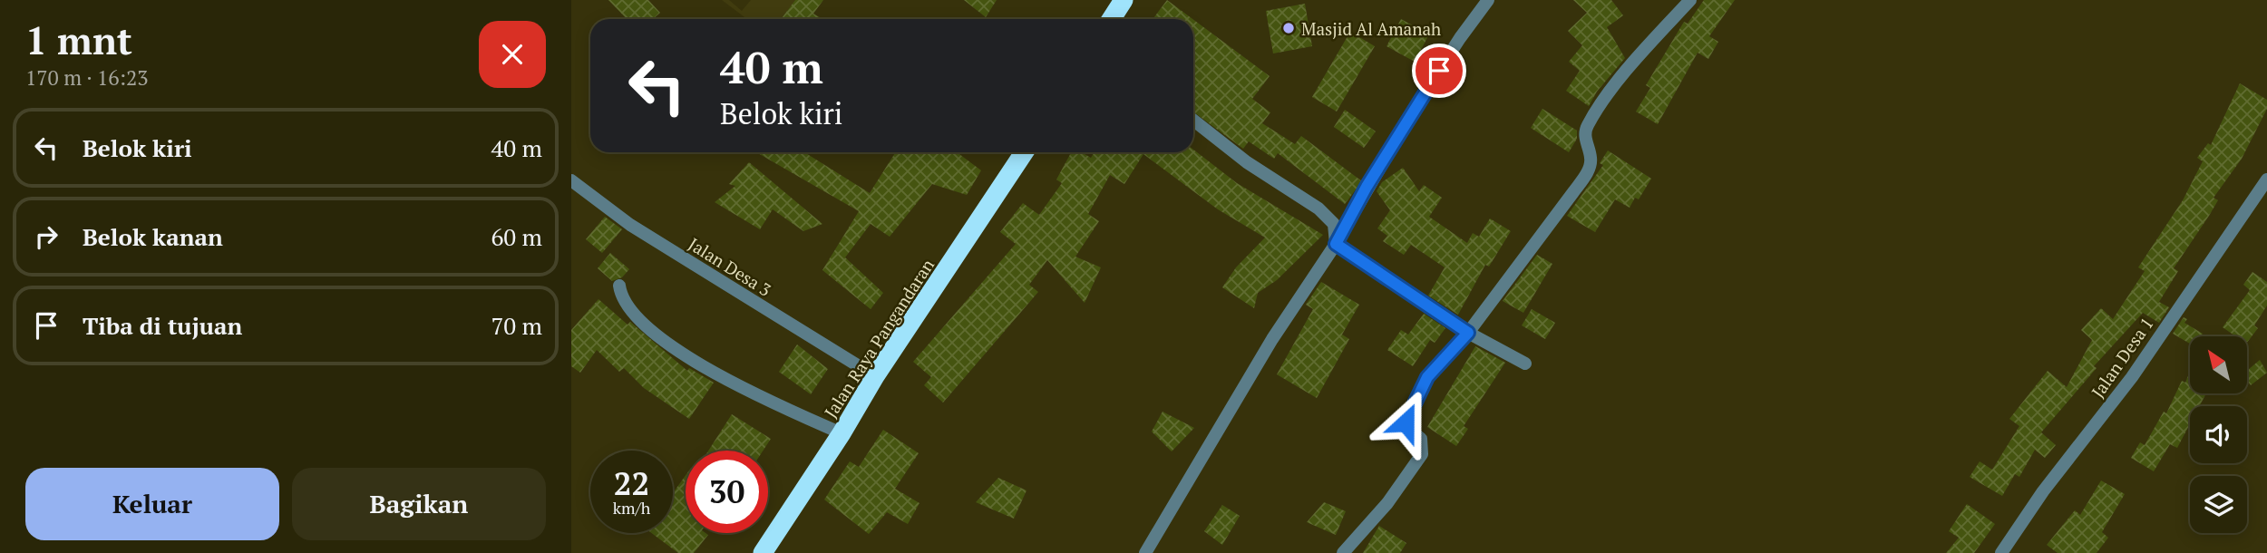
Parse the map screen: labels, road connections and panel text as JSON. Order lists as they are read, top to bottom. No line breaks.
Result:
{"streets":{"highway":["Jalan Raya Pangandaran"],"street":["Jalan Desa 3","Jalan Desa 1"]},"crossings":[["Jalan Desa 3","Jalan Raya Pangandaran"]],"places":["Masjid Al Amanah"],"north":"top left","page":{"heading":["1 mnt","170 m · 16:23"],"turn":["40 m","Belok kiri"],"list":[{"name":"Belok kiri","value":"40 m"},{"name":"Belok kanan","value":"60 m"},{"name":"Tiba di tujuan","value":"70 m"}],"speed":"22 km/h","limit":"30","buttons":["Keluar","Bagikan"]}}
